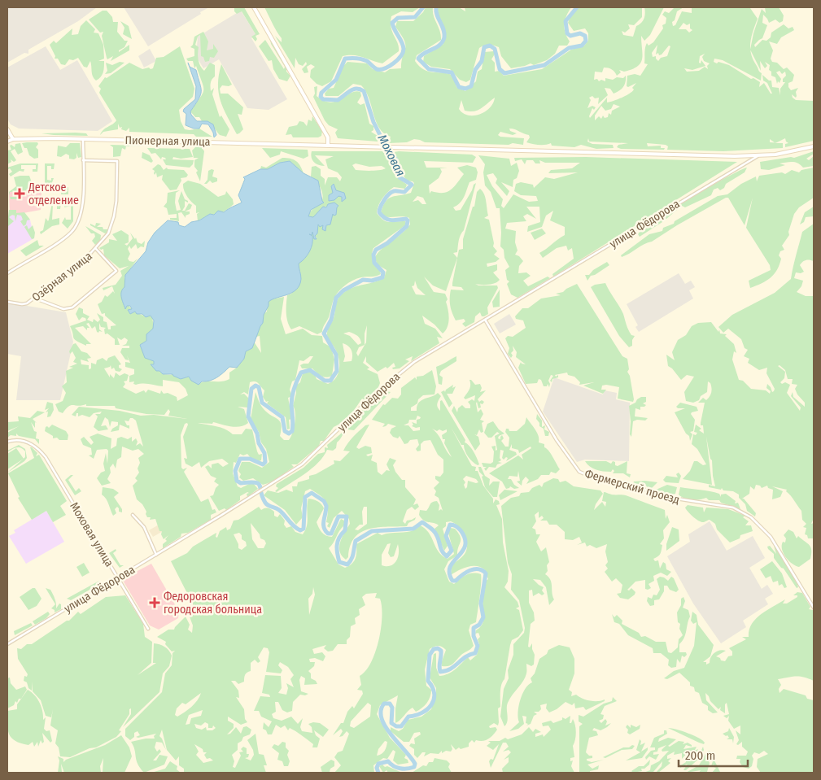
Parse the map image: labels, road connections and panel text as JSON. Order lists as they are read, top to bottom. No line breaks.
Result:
{"streets":{"main road":["Пионерная улица"],"street":["улица Фёдорова","Озёрная улица","Фермерский проезд","Моховая улица"]},"crossings":[["Пионерная улица","улица Фёдорова"],["улица Фёдорова","Фермерский проезд"],["улица Фёдорова","Моховая улица"]],"water":["Моховая"],"places":{"health":["Детское отделение","Федоровская городская больница"]},"scale_bar":"200 m"}
